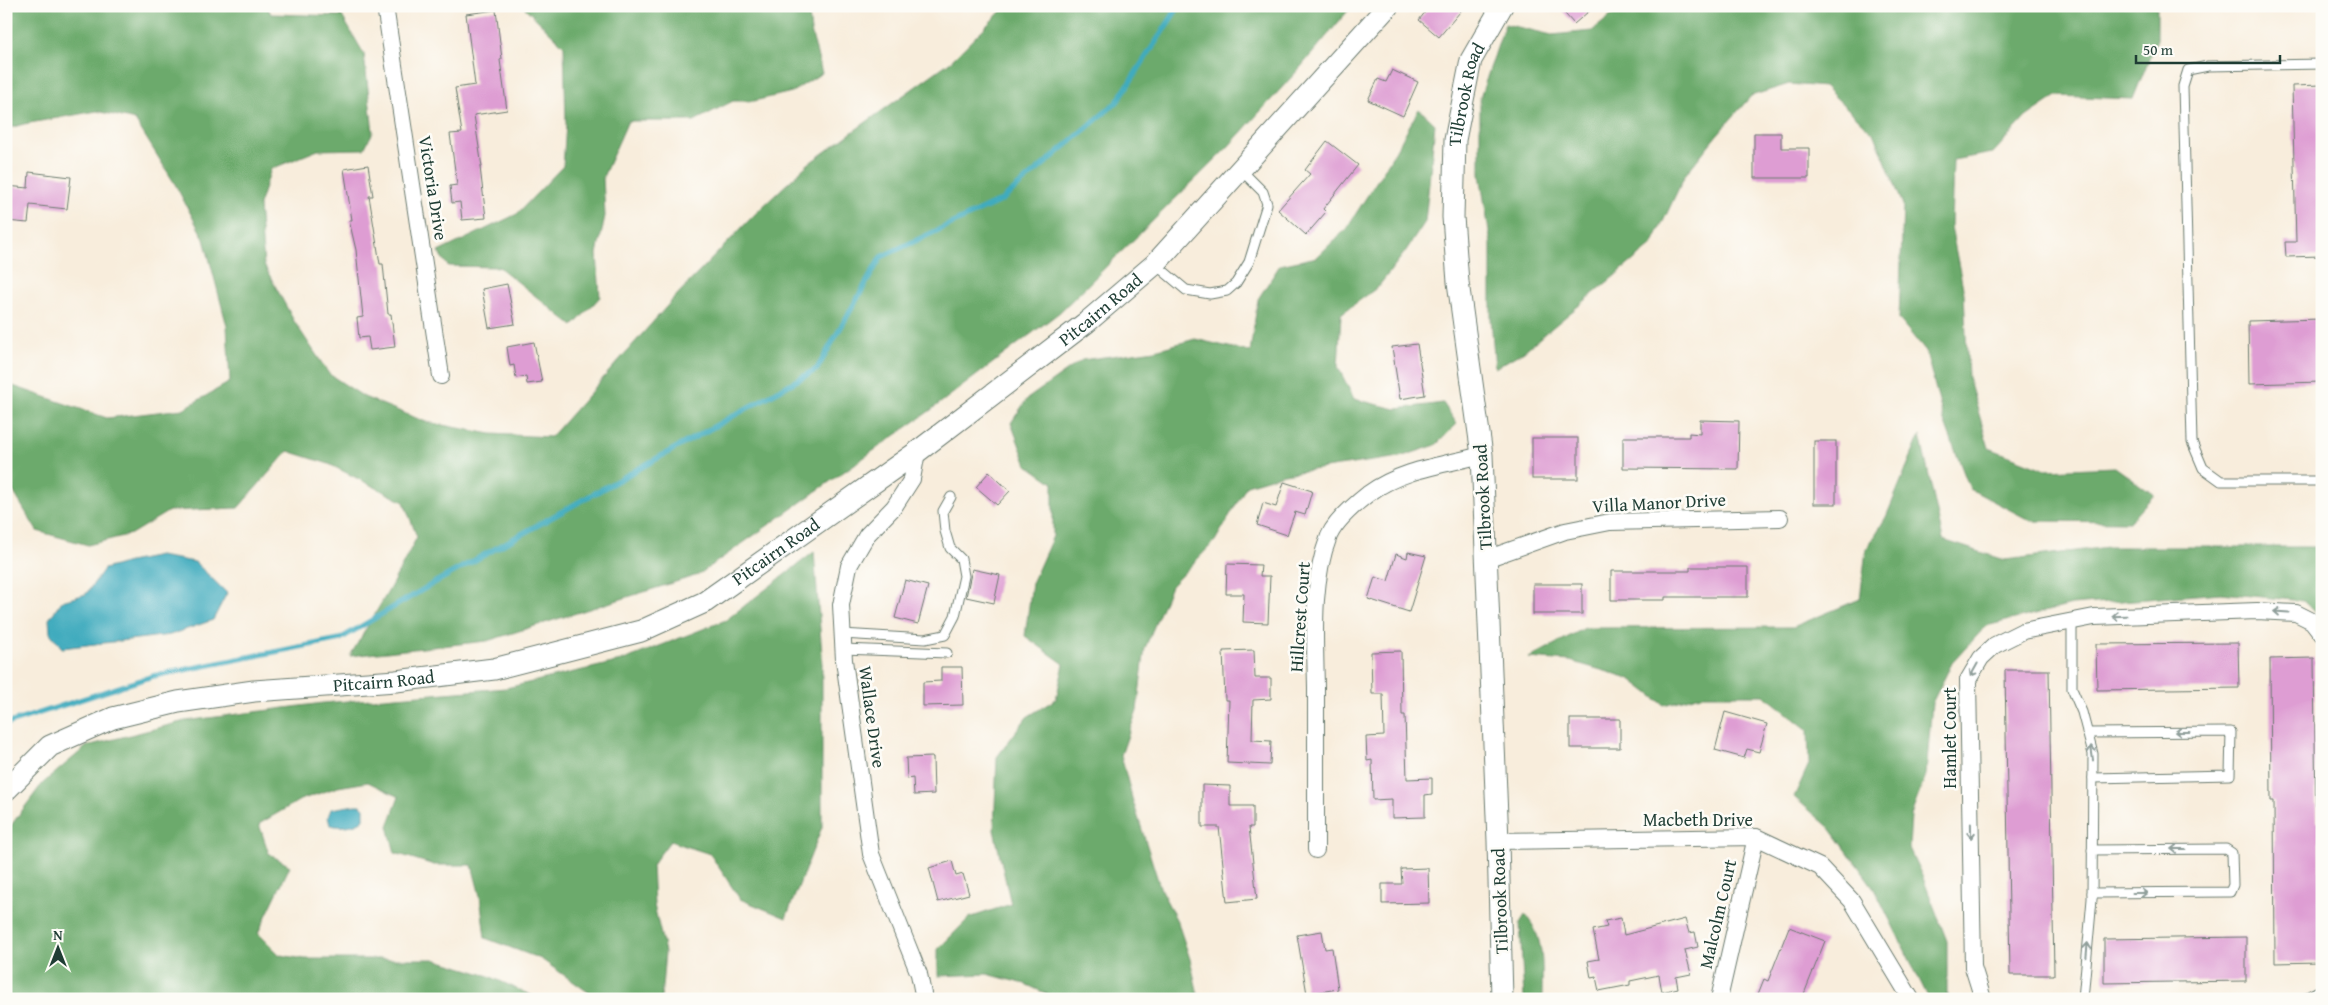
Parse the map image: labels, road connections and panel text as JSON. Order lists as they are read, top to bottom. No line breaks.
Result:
{"streets":{"street":["Tilbrook Road","Victoria Drive","Pitcairn Road","Villa Manor Drive","Hillcrest Court","Wallace Drive","Hamlet Court","Macbeth Drive","Malcolm Court"]},"crossings":[["Tilbrook Road","Villa Manor Drive"],["Tilbrook Road","Hillcrest Court"],["Tilbrook Road","Macbeth Drive"],["Pitcairn Road","Wallace Drive"],["Macbeth Drive","Malcolm Court"]],"scale_bar":"50 m","north":"top"}
